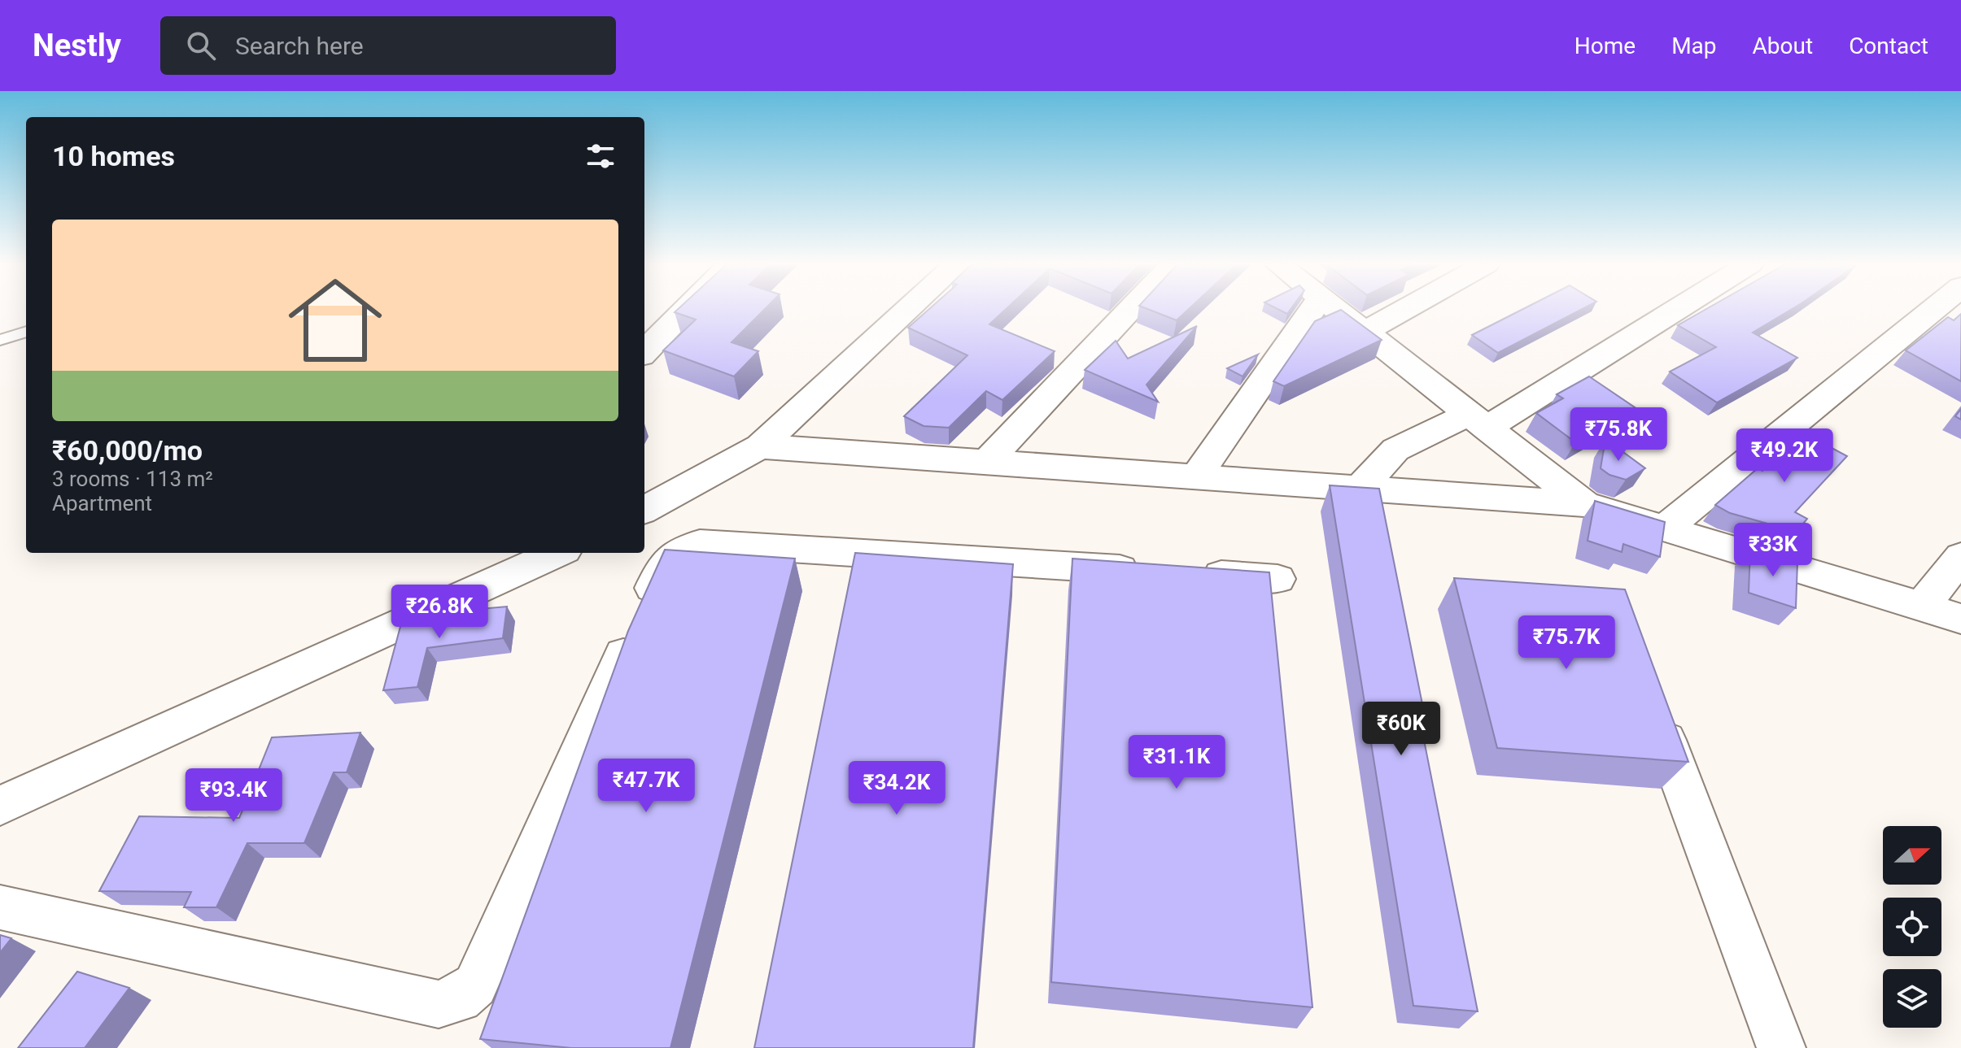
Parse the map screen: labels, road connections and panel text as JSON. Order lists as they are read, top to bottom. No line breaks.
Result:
{"north":"right","page":{"header":"Nestly","search":"Search here","nav":["Home","Map","About","Contact"],"heading":"10 homes","list":[{"name":"₹60,000/mo","note":"3 rooms · 113 m² · Apartment"}],"price":["₹75.8K","₹49.2K","₹33K","₹26.8K","₹75.7K","₹60K","₹31.1K","₹47.7K","₹34.2K","₹93.4K"]}}
